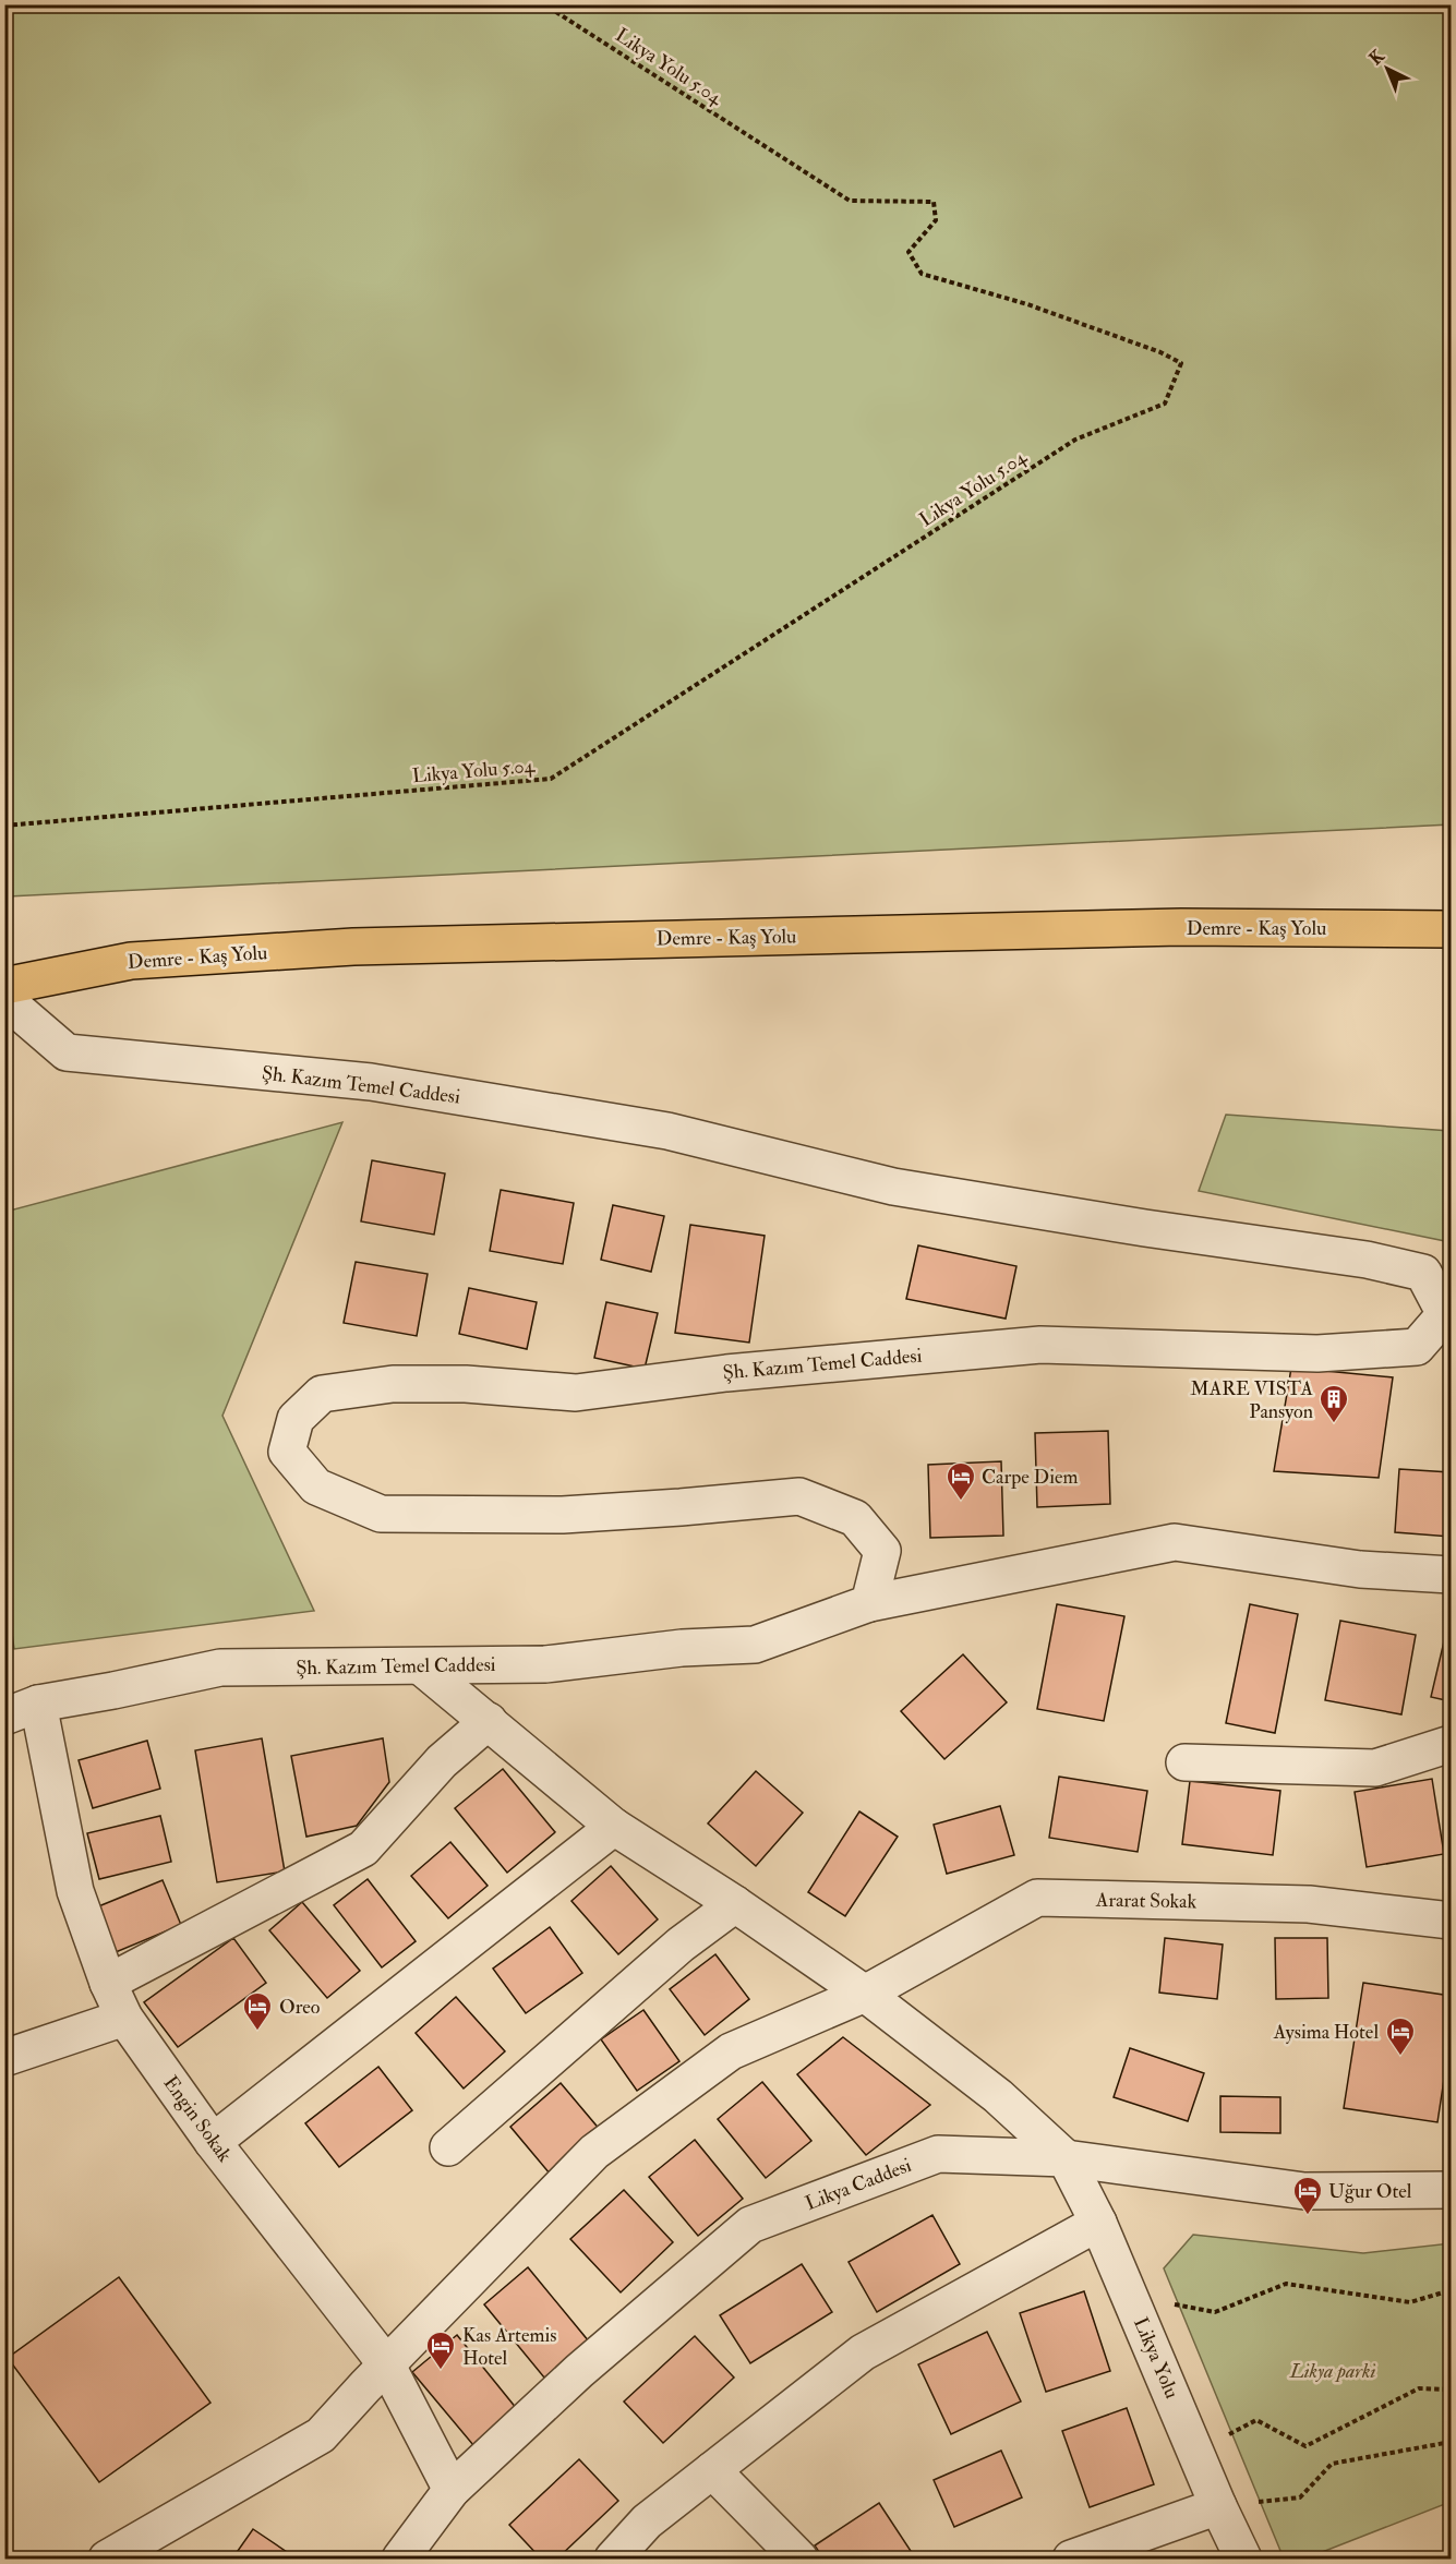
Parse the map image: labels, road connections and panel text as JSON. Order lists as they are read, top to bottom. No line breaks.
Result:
{"streets":{"highway":["Demre - Kaş Yolu"],"street":["Şh. Kazım Temel Caddesi","Ararat Sokak","Engin Sokak","Likya Caddesi","Likya Yolu"],"path":["Likya Yolu 5.04"]},"crossings":[["Şh. Kazım Temel Caddesi","Engin Sokak"],["Ararat Sokak","Engin Sokak"],["Engin Sokak","Likya Caddesi"],["Likya Caddesi","Likya Yolu"]],"parks":["Likya parki"],"places":{"building":["MARE VISTA Pansyon"],"hotel":["Carpe Diem","Oreo","Aysima Hotel","Uğur Otel","Kas Artemis Hotel"]},"north":"top left"}
